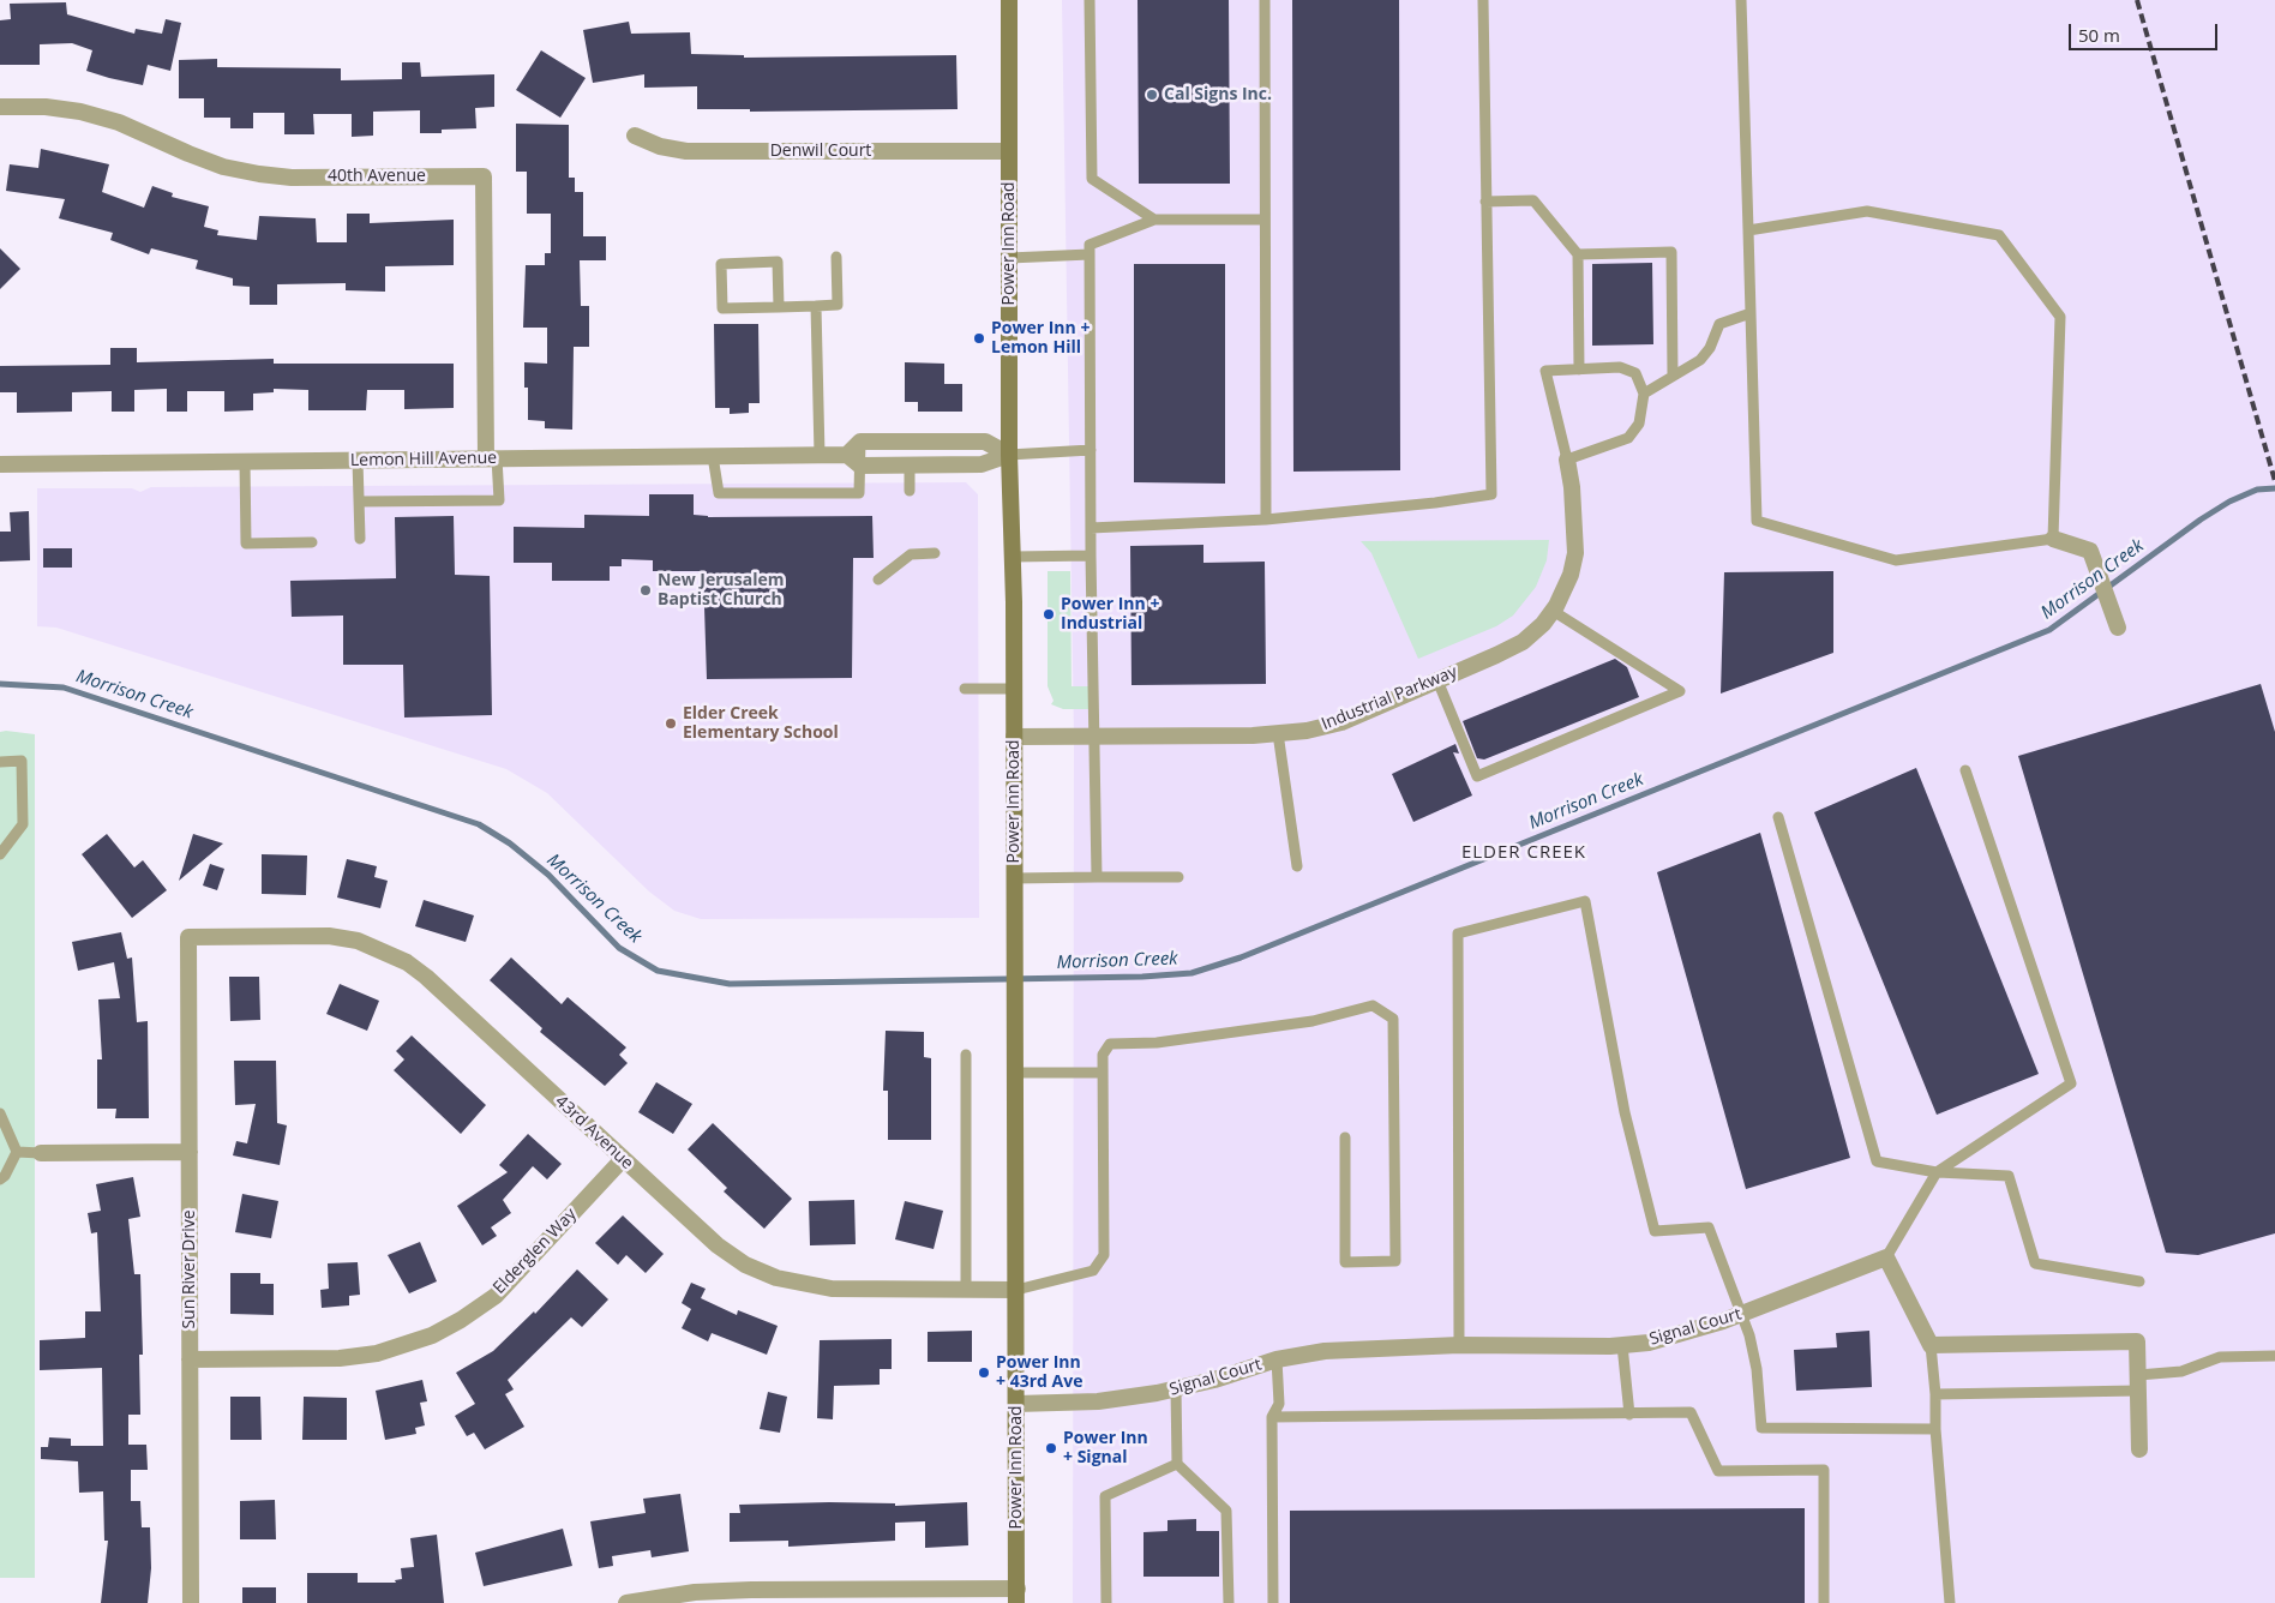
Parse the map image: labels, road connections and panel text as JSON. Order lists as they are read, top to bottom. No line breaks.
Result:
{"streets":{"main road":["Power Inn Road"],"street":["Denwil Court","40th Avenue","Lemon Hill Avenue","Industrial Parkway","43rd Avenue","Elderglen Way","Sun River Drive","Signal Court"]},"crossings":[["Denwil Court","Power Inn Road"],["40th Avenue","Lemon Hill Avenue"],["Power Inn Road","Industrial Parkway"],["Power Inn Road","43rd Avenue"],["Power Inn Road","Signal Court"],["43rd Avenue","Elderglen Way"],["43rd Avenue","Sun River Drive"],["Elderglen Way","Sun River Drive"]],"districts":["ELDER CREEK"],"water":["Morrison Creek"],"places":["Cal Signs Inc.","Power Inn + Lemon Hill","New Jerusalem Baptist Church","Power Inn + Industrial","Elder Creek Elementary School","Power Inn + 43rd Ave","Power Inn + Signal"],"scale_bar":"50 m"}
